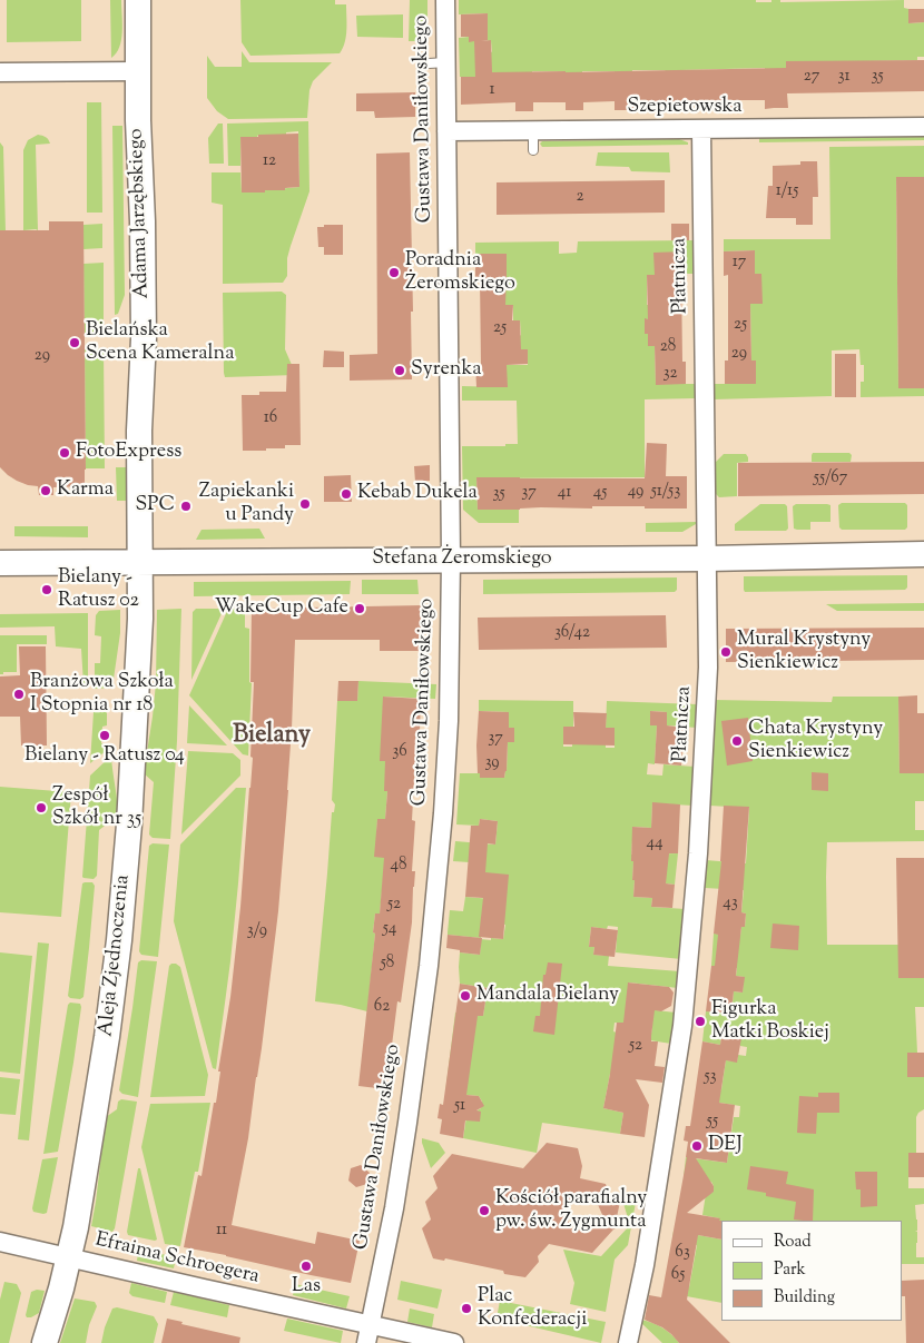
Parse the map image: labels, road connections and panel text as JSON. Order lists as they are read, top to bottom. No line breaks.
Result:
{"streets":{"street":["Szepietowska","Gustawa Daniłowskiego","Adama Jarzębskiego","Płatnicza","Stefana Żeromskiego","Aleja Zjednoczenia","Efraima Schroegera"]},"crossings":[["Szepietowska","Gustawa Daniłowskiego"],["Szepietowska","Płatnicza"],["Gustawa Daniłowskiego","Stefana Żeromskiego"],["Gustawa Daniłowskiego","Efraima Schroegera"],["Adama Jarzębskiego","Stefana Żeromskiego"],["Adama Jarzębskiego","Aleja Zjednoczenia"],["Płatnicza","Stefana Żeromskiego"],["Stefana Żeromskiego","Aleja Zjednoczenia"],["Aleja Zjednoczenia","Efraima Schroegera"]],"districts":["Bielany"],"places":["Poradnia Żeromskiego","Bielańska Scena Kameralna","Syrenka","FotoExpress","Karma","Kebab Dukela","Zapiekanki u Pandy","SPC","Bielany - Ratusz 02","WakeCup Cafe","Mural Krystyny Sienkiewicz","Branżowa Szkoła I Stopnia nr 18","Bielany - Ratusz 04","Chata Krystyny Sienkiewicz","Zespół Szkół nr 35","Mandala Bielany","Figurka Matki Boskiej","DEJ","Kościół parafialny pw. św. Zygmunta","Las","Plac Konfederacji"],"house_numbers":["27","31","35","1","12","1/15","2","17","25","25","28","29","29","32","16","55/67","49","51/53","37","41","45","35","36/42","37","36","39","44","48","43","52","54","3/9","58","62","52","53","51","55","11","63","65"],"legend":["Road","Park","Building"]}
